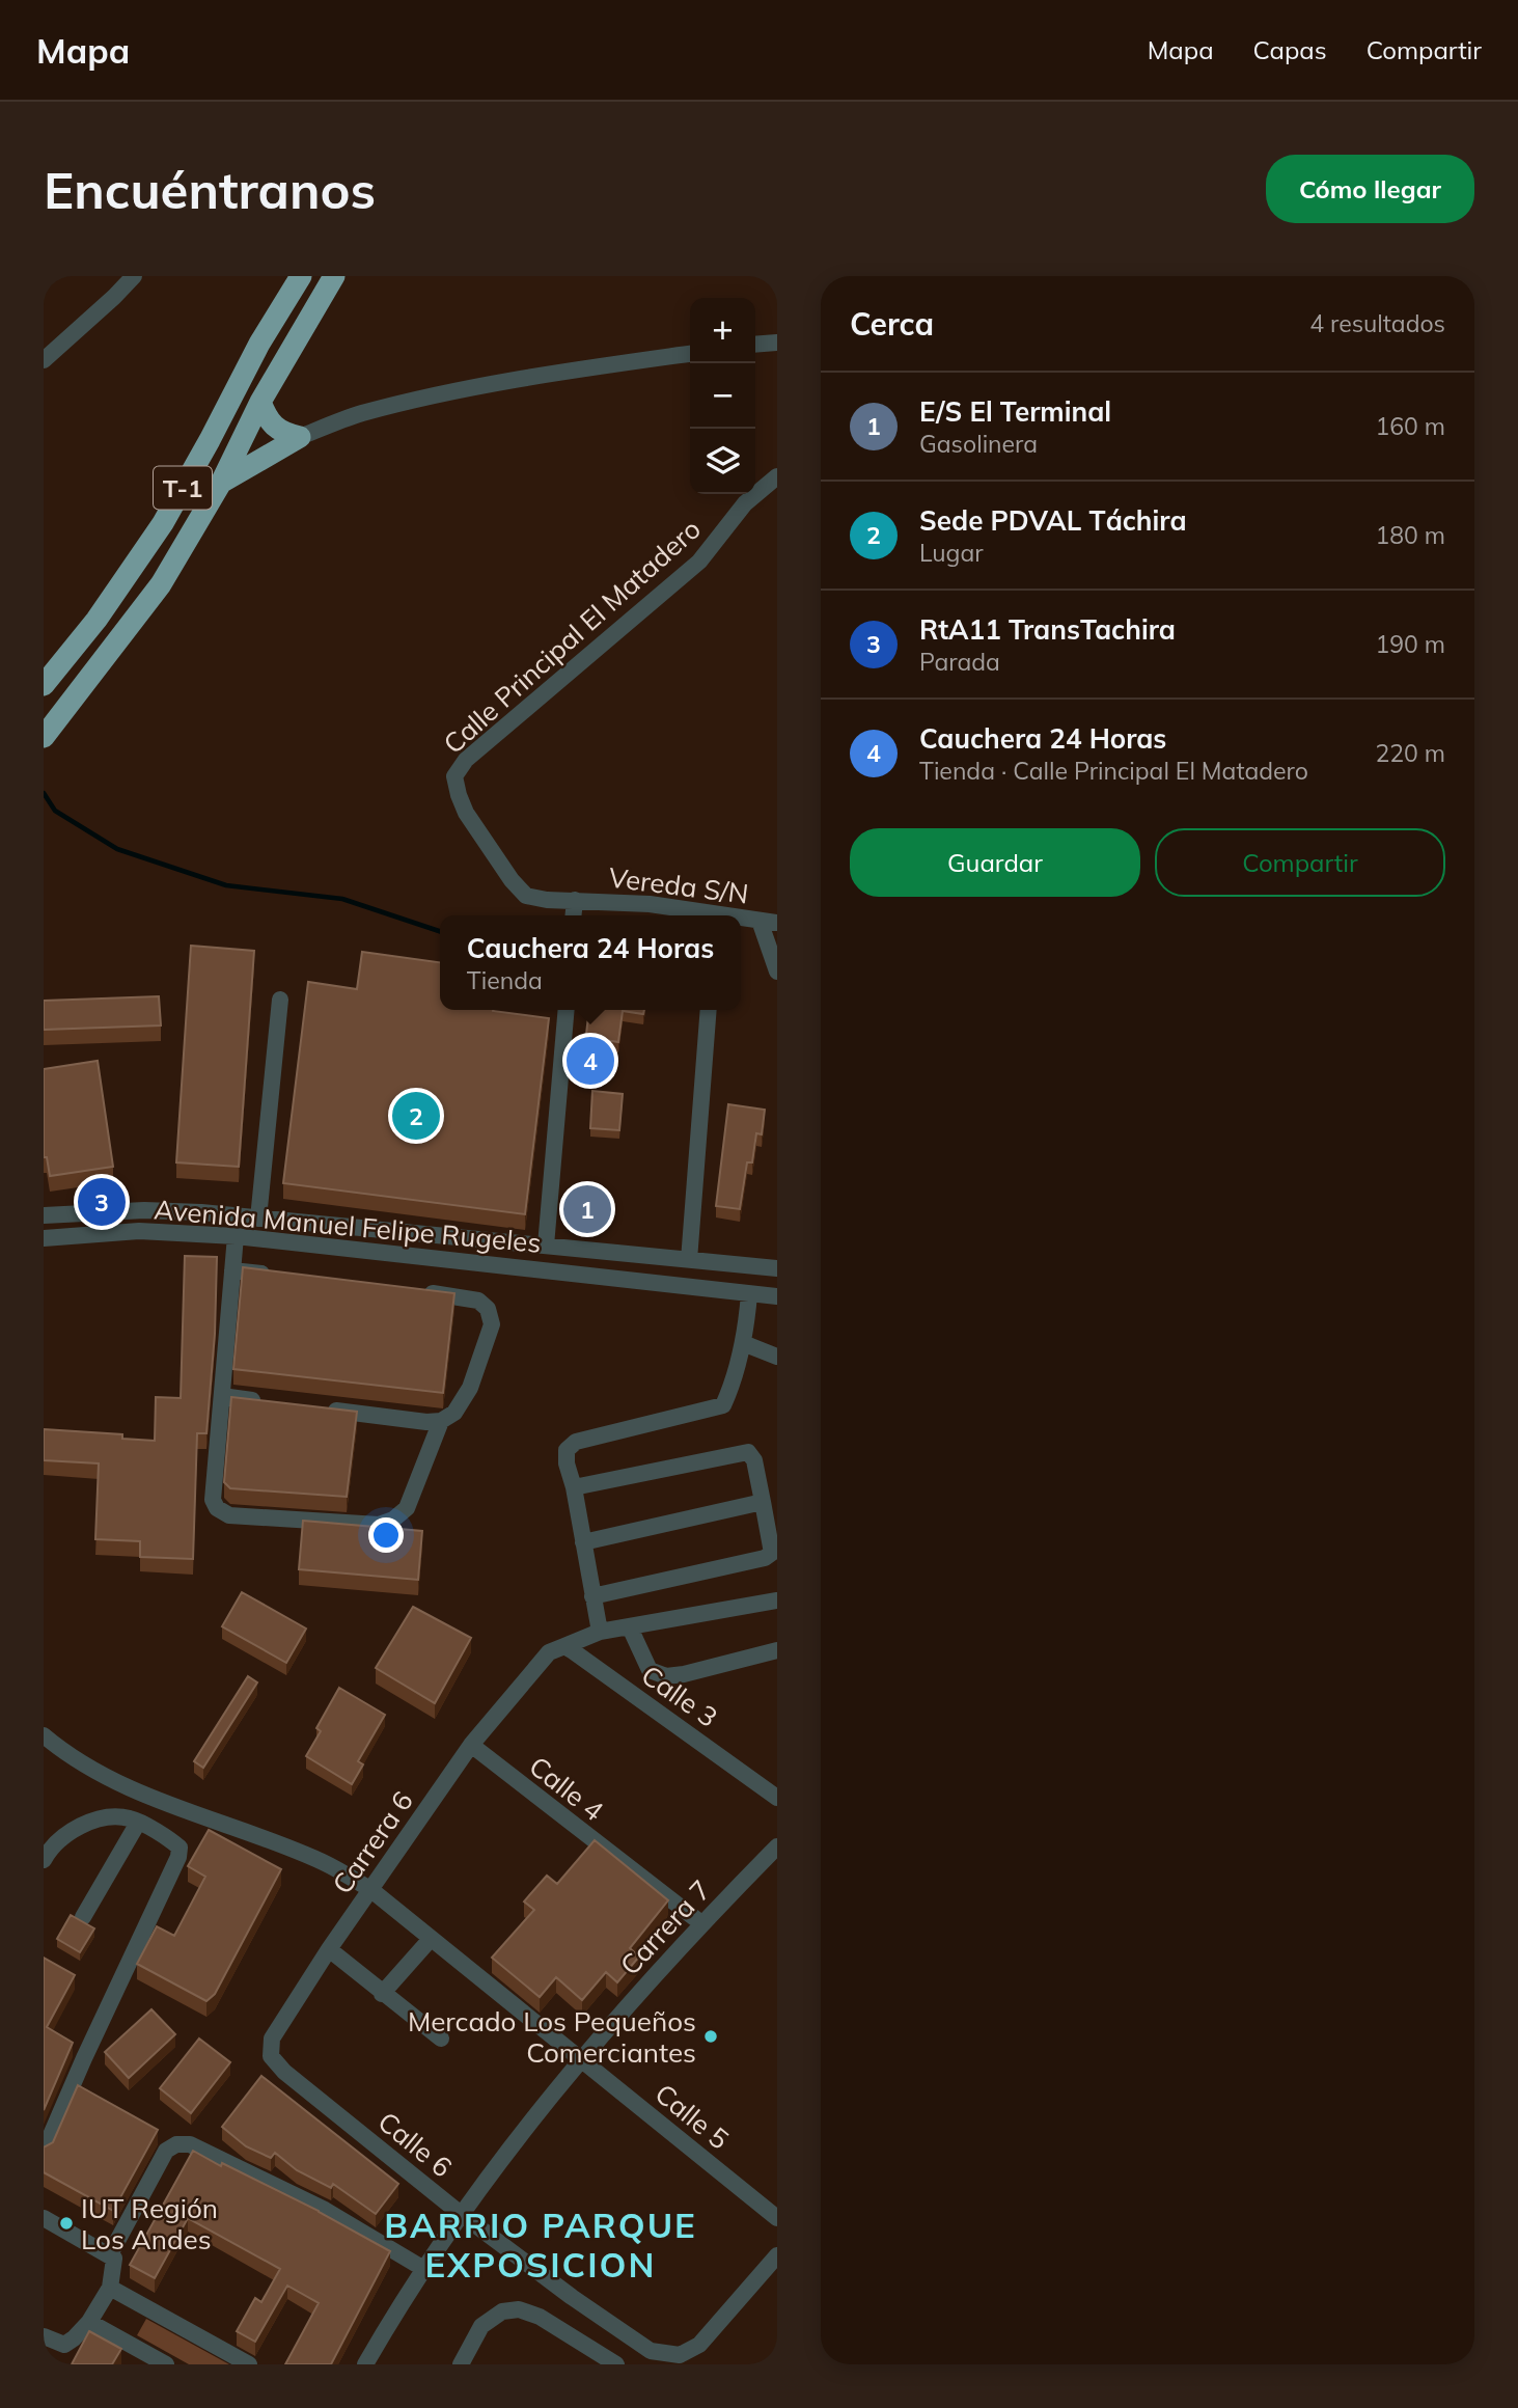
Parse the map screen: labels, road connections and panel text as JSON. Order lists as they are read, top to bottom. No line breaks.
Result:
{"streets":{"highway":["T-1"],"street":["Calle Principal El Matadero","Vereda S/N","Avenida Manuel Felipe Rugeles","Calle 3","Calle 4","Carrera 6","Carrera 7","Calle 5","Calle 6"]},"crossings":[["Calle Principal El Matadero","Vereda S/N"],["Calle 3","Carrera 6"],["Calle 4","Carrera 6"],["Calle 4","Carrera 7"],["Carrera 6","Calle 5"],["Carrera 6","Calle 6"],["Carrera 7","Calle 5"],["Carrera 7","Calle 6"]],"districts":["BARRIO PARQUE EXPOSICION"],"places":["Mercado Los Pequeños Comerciantes","IUT Región Los Andes"],"page":{"header":"Mapa","nav":["Mapa","Capas","Compartir"],"buttons":["Cómo llegar",["Guardar","Compartir"]],"title":"Encuéntranos","heading":["Cerca","4 resultados"],"map_buttons":["+","−"],"list":[{"mark":"1","name":"E/S El Terminal","note":"Gasolinera","value":"160 m"},{"mark":"2","name":"Sede PDVAL Táchira","note":"Lugar","value":"180 m"},{"mark":"3","name":"RtA11 TransTachira","note":"Parada","value":"190 m"},{"mark":"4","name":"Cauchera 24 Horas","note":"Tienda · Calle Principal El Matadero","value":"220 m"}],"popup":["Cauchera 24 Horas","Tienda"],"pins":["4","2","3","1"]}}
